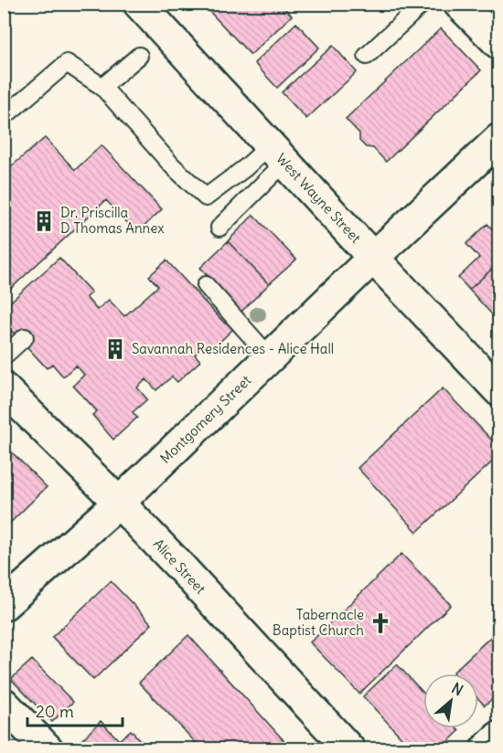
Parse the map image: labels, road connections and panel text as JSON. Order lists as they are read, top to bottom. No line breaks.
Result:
{"streets":{"street":["West Wayne Street","Montgomery Street","Alice Street"]},"crossings":[["West Wayne Street","Montgomery Street"],["Montgomery Street","Alice Street"]],"places":{"building":["Dr. Priscilla D Thomas Annex","Savannah Residences - Alice Hall"],"church":["Tabernacle Baptist Church"]},"scale_bar":"20 m","north":"top right"}
